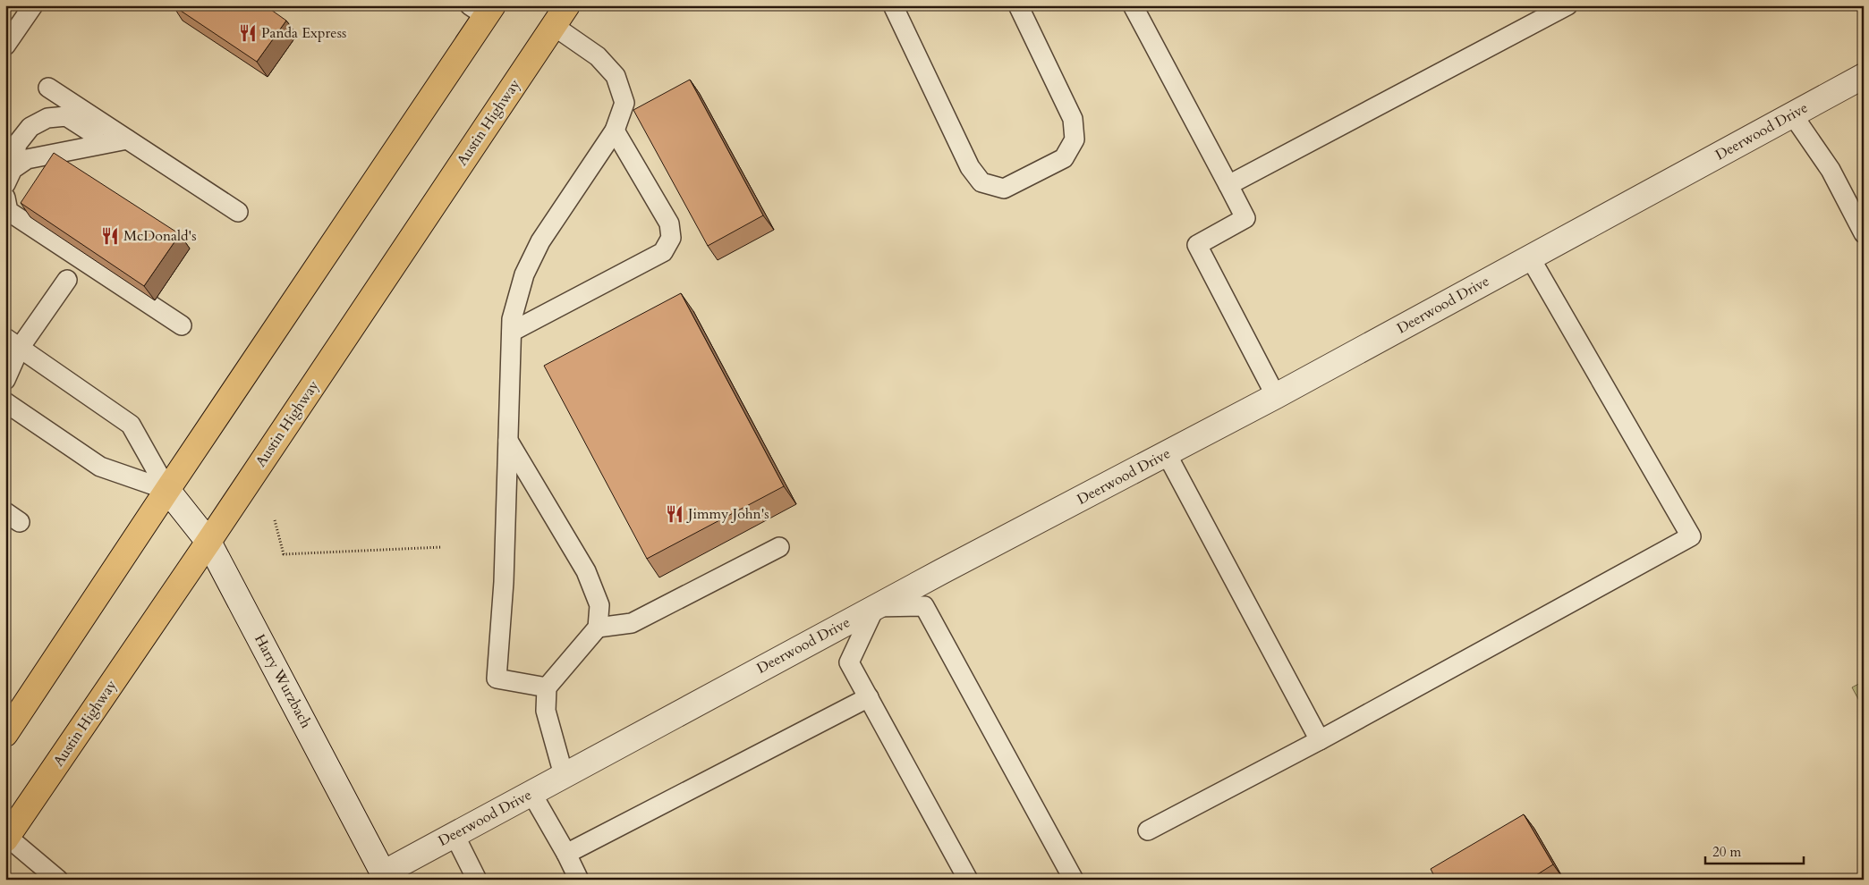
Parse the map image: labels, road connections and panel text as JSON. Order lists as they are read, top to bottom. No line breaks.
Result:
{"streets":{"main road":["Austin Highway"],"street":["Deerwood Drive","Harry Wurzbach"]},"crossings":[["Austin Highway","Harry Wurzbach"],["Deerwood Drive","Harry Wurzbach"]],"places":{"restaurant":["Panda Express","McDonald's","Jimmy John's"]},"scale_bar":"20 m"}
